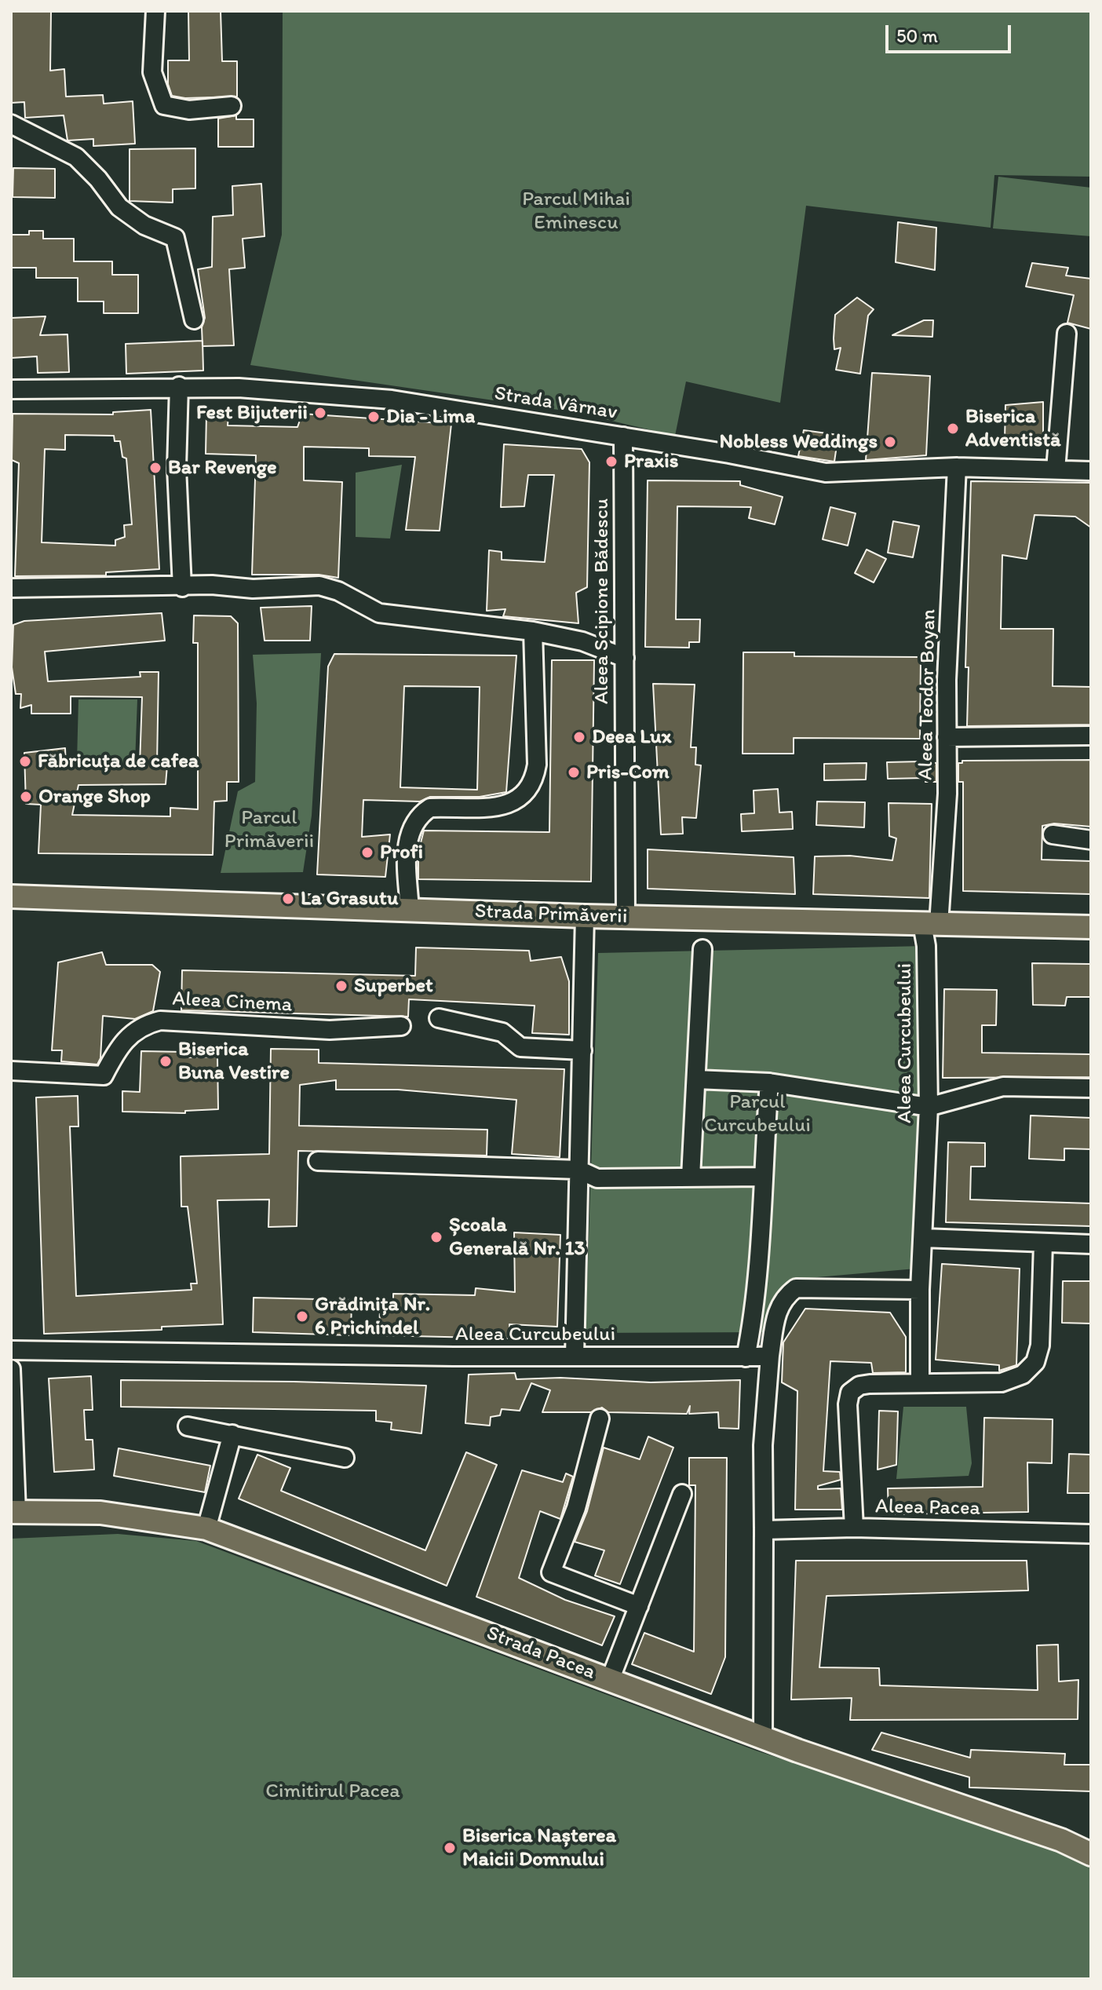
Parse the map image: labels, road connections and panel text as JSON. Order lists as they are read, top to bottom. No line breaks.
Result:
{"streets":{"main road":["Strada Primăverii","Strada Pacea"],"street":["Strada Vârnav","Aleea Scipione Bădescu","Aleea Teodor Boyan","Aleea Cinema","Aleea Curcubeului","Aleea Pacea"]},"crossings":[["Strada Vârnav","Aleea Scipione Bădescu"],["Strada Vârnav","Aleea Teodor Boyan"],["Aleea Scipione Bădescu","Strada Primăverii"],["Aleea Teodor Boyan","Strada Primăverii"],["Aleea Teodor Boyan","Aleea Curcubeului"],["Strada Primăverii","Aleea Curcubeului"]],"parks":["Parcul Mihai Eminescu","Parcul Primăverii","Parcul Curcubeului","Cimitirul Pacea"],"places":["Fest Bijuterii","Dia - Lima","Biserica Adventistă","Nobless Weddings","Praxis","Bar Revenge","Deea Lux","Făbricuța de cafea","Pris-Com","Orange Shop","Profi","La Grasutu","Superbet","Biserica Buna Vestire","Școala Generală Nr. 13","Grădinița Nr. 6 Prichindel","Biserica Nașterea Maicii Domnului"],"scale_bar":"50 m"}
